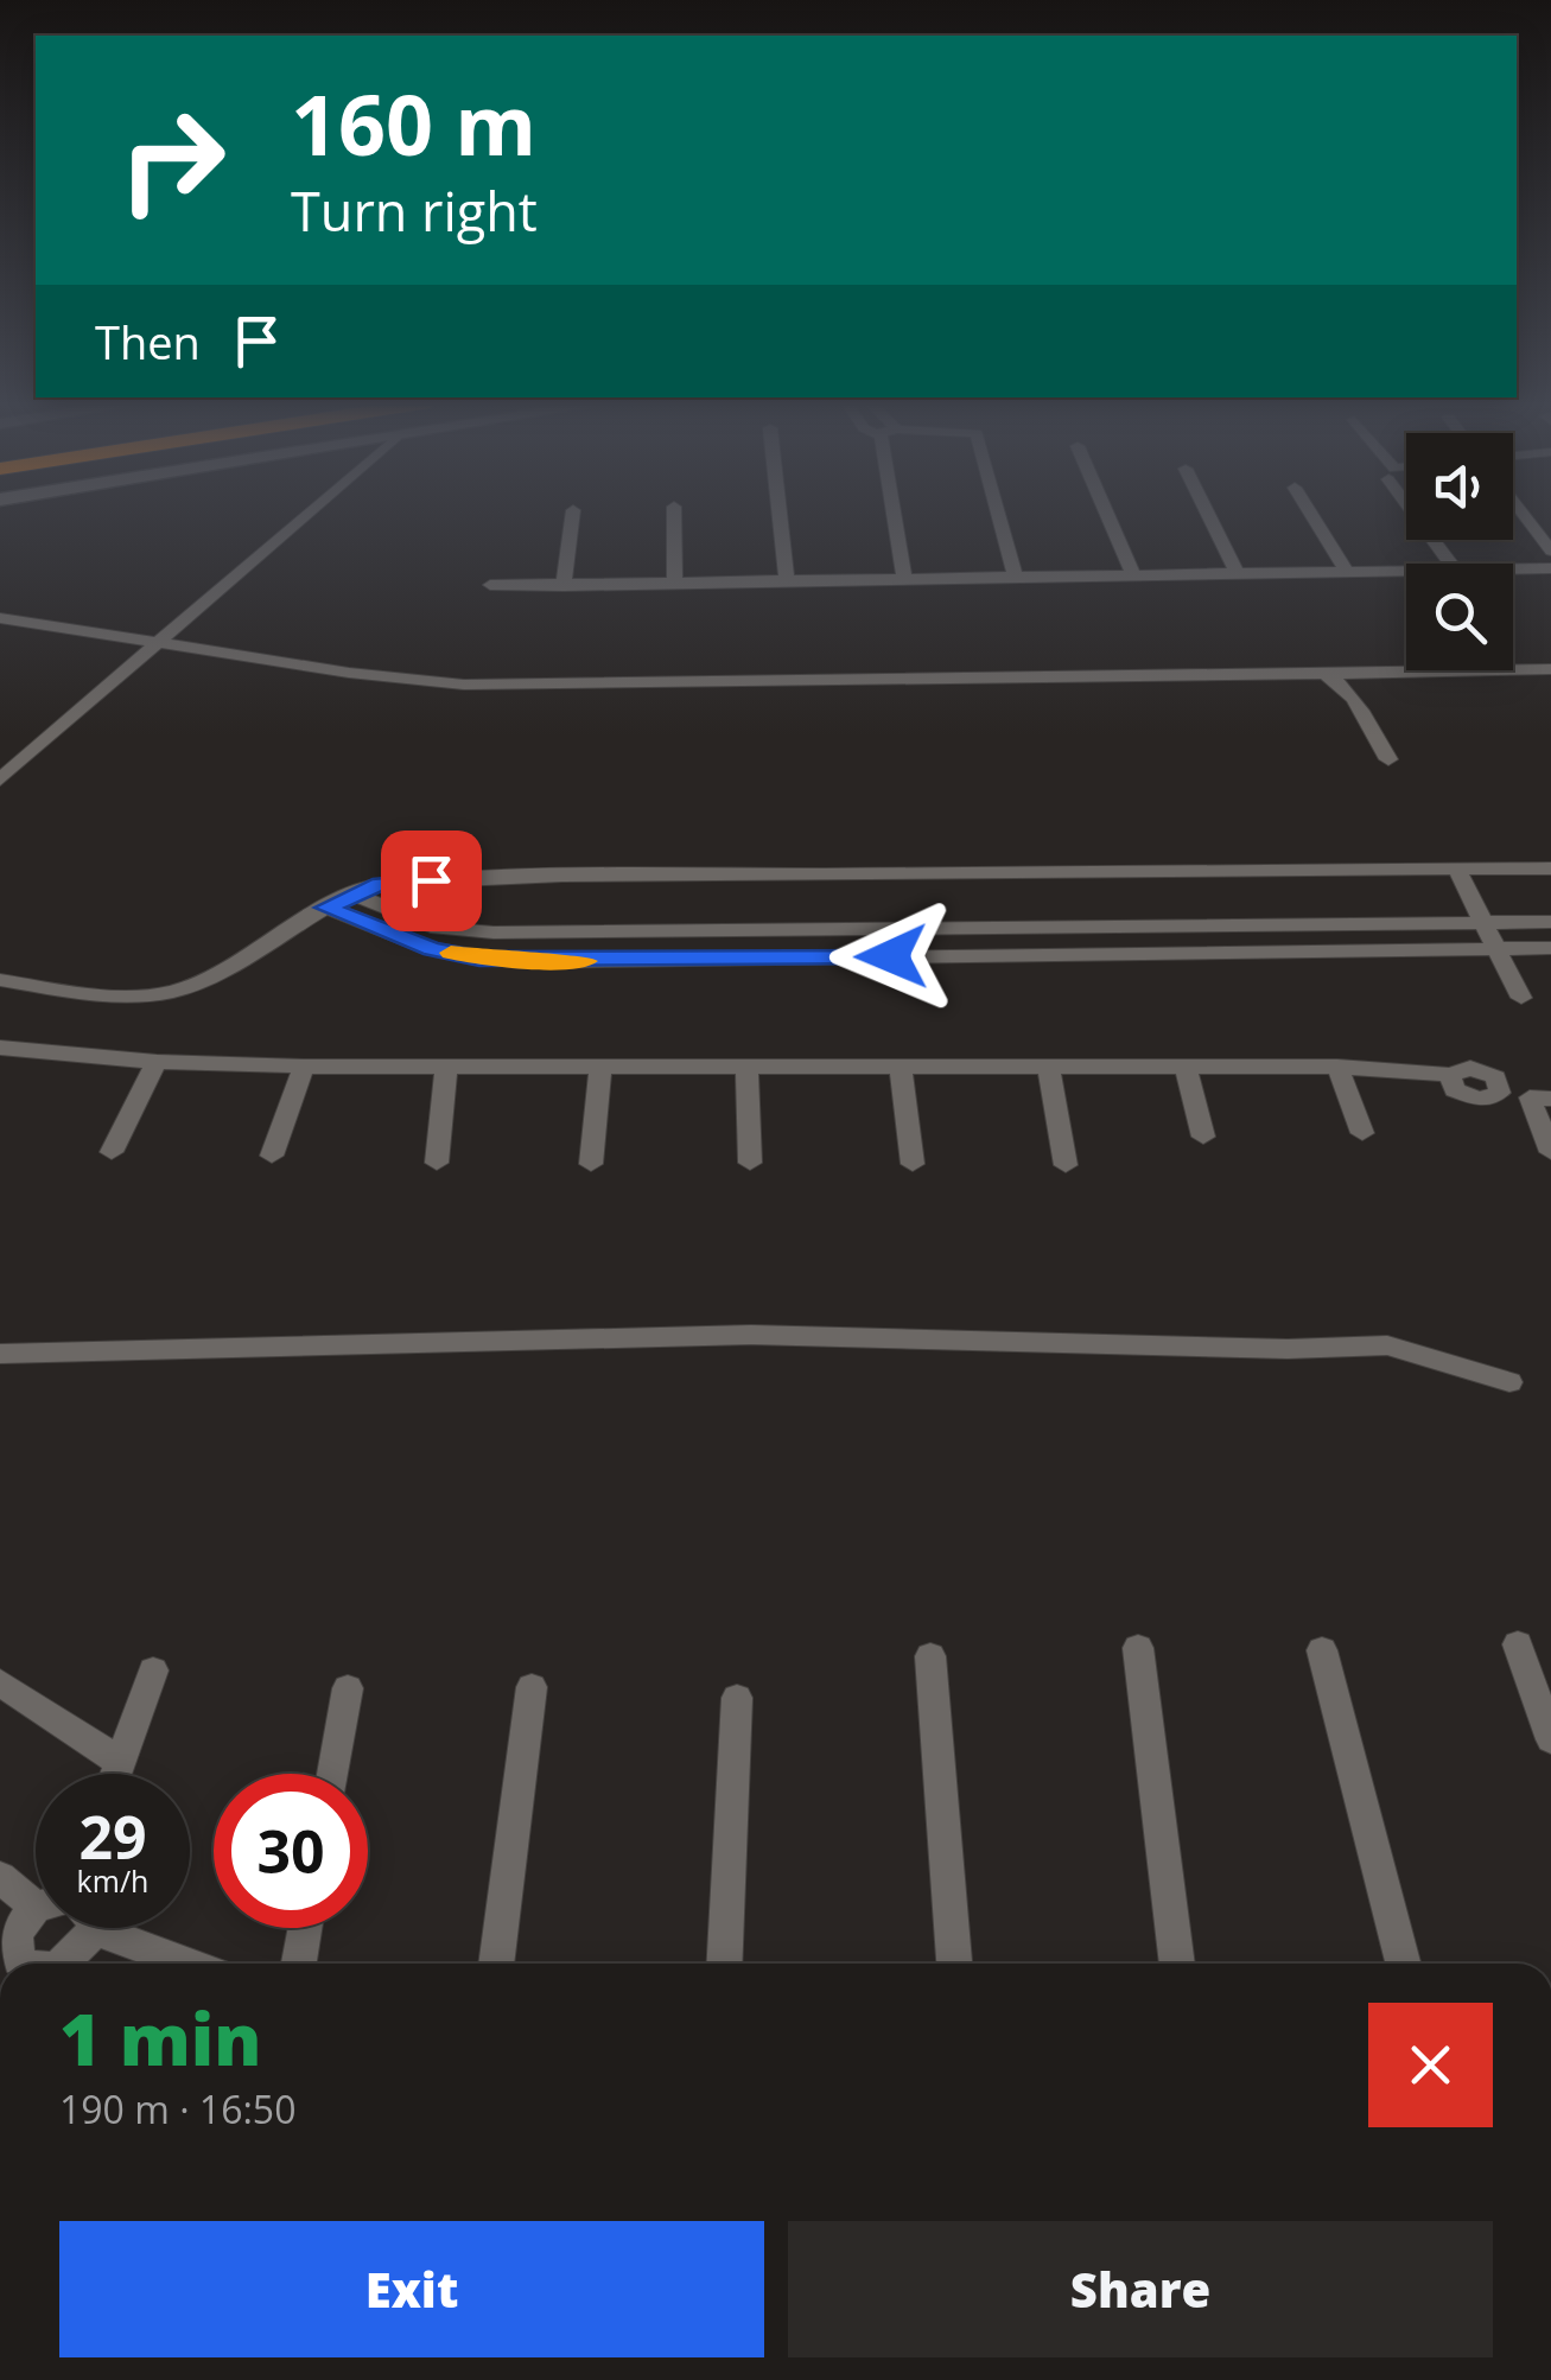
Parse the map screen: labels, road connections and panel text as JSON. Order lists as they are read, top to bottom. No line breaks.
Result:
{"page":{"turn":["160 m","Turn right"],"then":"Then","speed":"29 km/h","limit":"30","heading":["1 min","190 m · 16:50"],"buttons":["Exit","Share"]}}
